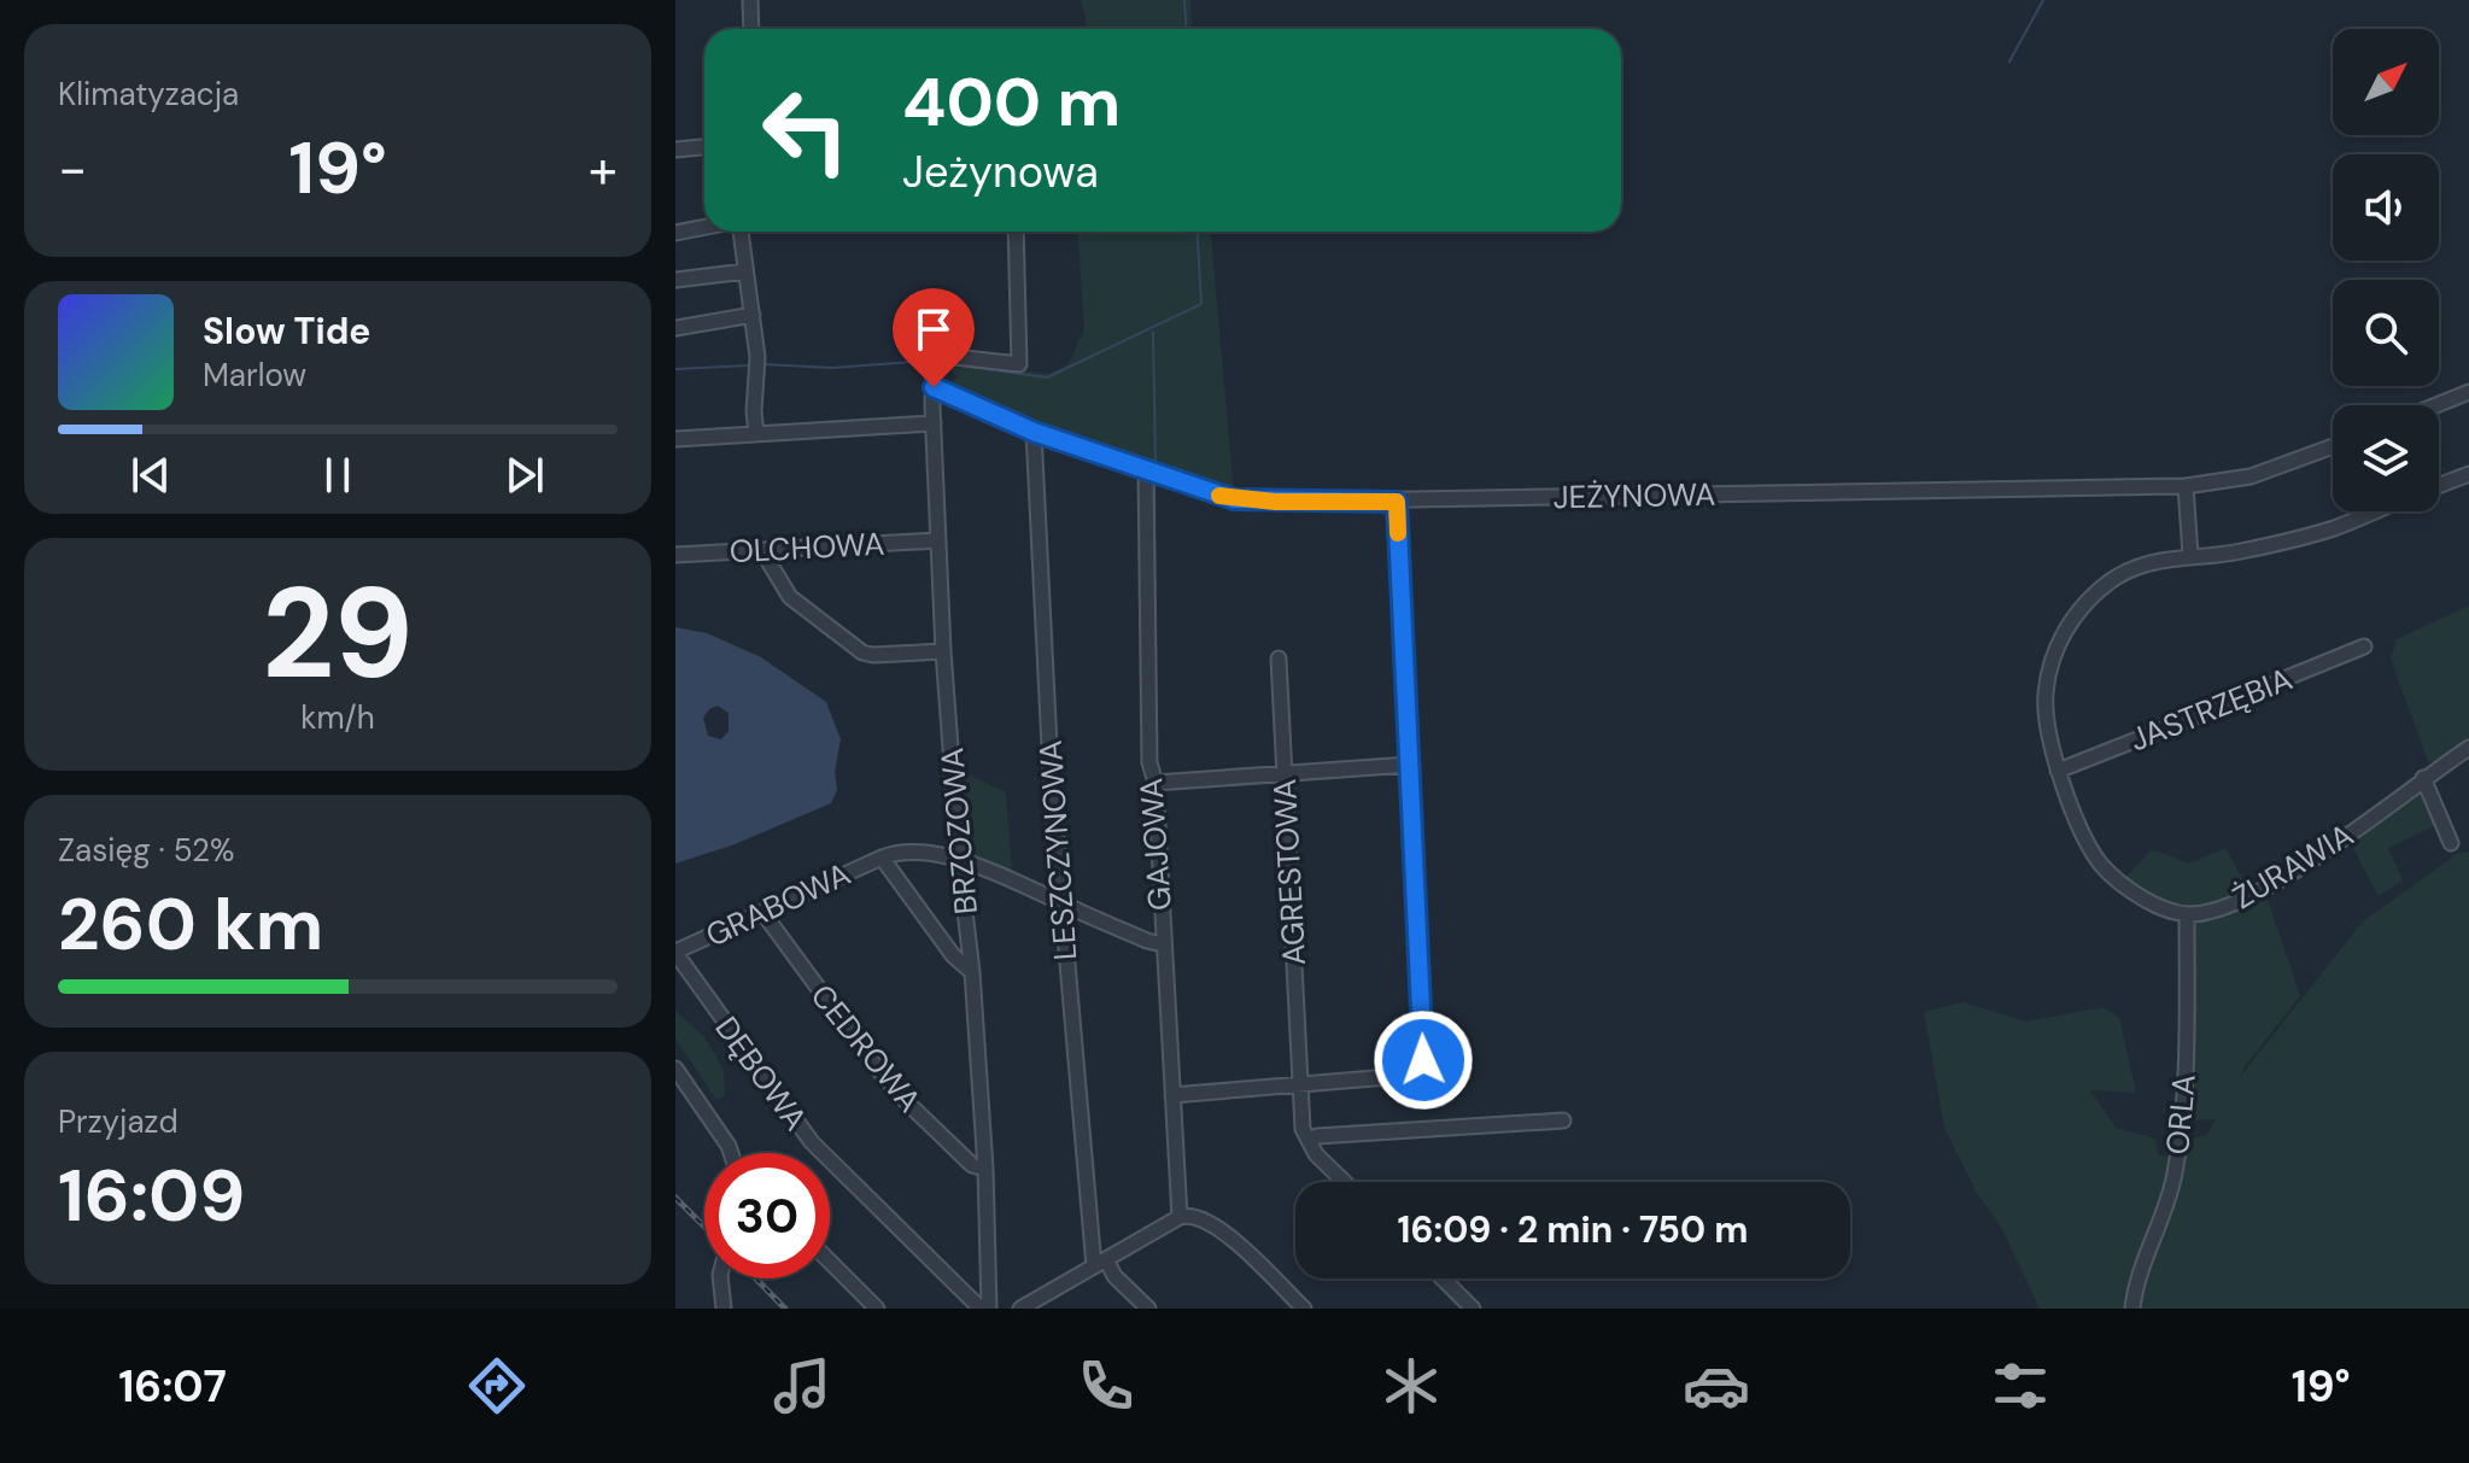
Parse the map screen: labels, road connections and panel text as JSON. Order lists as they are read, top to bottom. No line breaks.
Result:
{"streets":{"street":["JEŻYNOWA","OLCHOWA","JASTRZĘBIA","BRZOZOWA","GAJOWA","LESZCZYNOWA","ŻURAWIA","AGRESTOWA","GRABOWA","CEDROWA","DĘBOWA","ORLA"]},"crossings":[["JEŻYNOWA","BRZOZOWA"],["JEŻYNOWA","GAJOWA"],["JEŻYNOWA","LESZCZYNOWA"],["OLCHOWA","BRZOZOWA"],["BRZOZOWA","GRABOWA"],["BRZOZOWA","CEDROWA"],["GAJOWA","GRABOWA"],["LESZCZYNOWA","GRABOWA"],["ŻURAWIA","ORLA"],["GRABOWA","CEDROWA"],["GRABOWA","DĘBOWA"]],"north":"top right","page":{"tile":["Klimatyzacja",["29","km/h"],["Zasięg · 52%","260 km"],["Przyjazd","16:09"]],"turn":["400 m","Jeżynowa"],"heat":["−","19°","+"],"song":["Slow Tide","Marlow"],"limit":"30","trip":"16:09 · 2 min · 750 m","tabs":["16:07","19°"]}}
